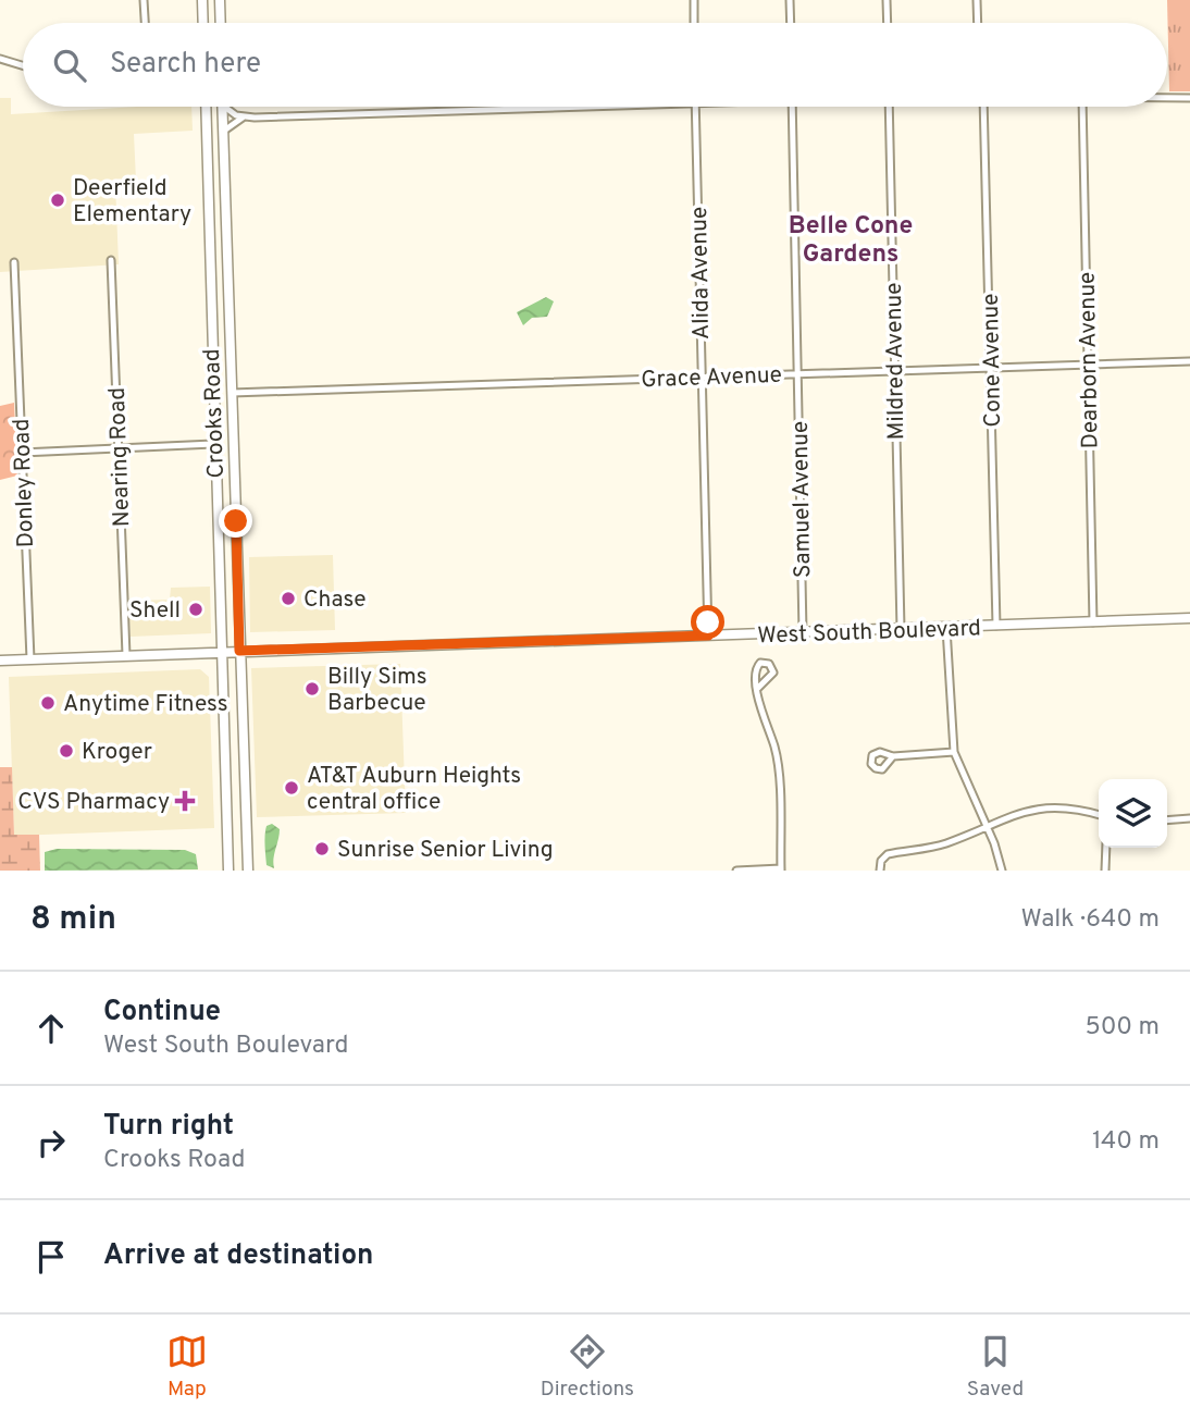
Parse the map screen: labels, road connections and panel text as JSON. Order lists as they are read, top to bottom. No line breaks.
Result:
{"streets":{"main road":["Crooks Road","West South Boulevard"],"street":["Alida Avenue","Cone Avenue","Dearborn Avenue","Mildred Avenue","Grace Avenue","Nearing Road","Donley Road","Samuel Avenue"]},"crossings":[["Alida Avenue","Grace Avenue"],["Alida Avenue","West South Boulevard"],["Cone Avenue","Grace Avenue"],["Cone Avenue","West South Boulevard"],["Dearborn Avenue","Grace Avenue"],["Dearborn Avenue","West South Boulevard"],["Mildred Avenue","Grace Avenue"],["Mildred Avenue","West South Boulevard"],["Grace Avenue","Crooks Road"],["Grace Avenue","Samuel Avenue"],["Crooks Road","West South Boulevard"],["Nearing Road","West South Boulevard"],["Donley Road","West South Boulevard"],["Samuel Avenue","West South Boulevard"]],"districts":["Belle Cone Gardens"],"places":{"other":["Deerfield Elementary","Chase","Shell","Billy Sims Barbecue","Anytime Fitness","Kroger","AT&T Auburn Heights central office","Sunrise Senior Living"],"health":["CVS Pharmacy"]},"page":{"search":"Search here","heading":["8 min","Walk · 640 m"],"list":[["Continue","West South Boulevard","500 m"],["Turn right","Crooks Road","140 m"],"Arrive at destination"],"nav":["Map","Directions","Saved"]}}
